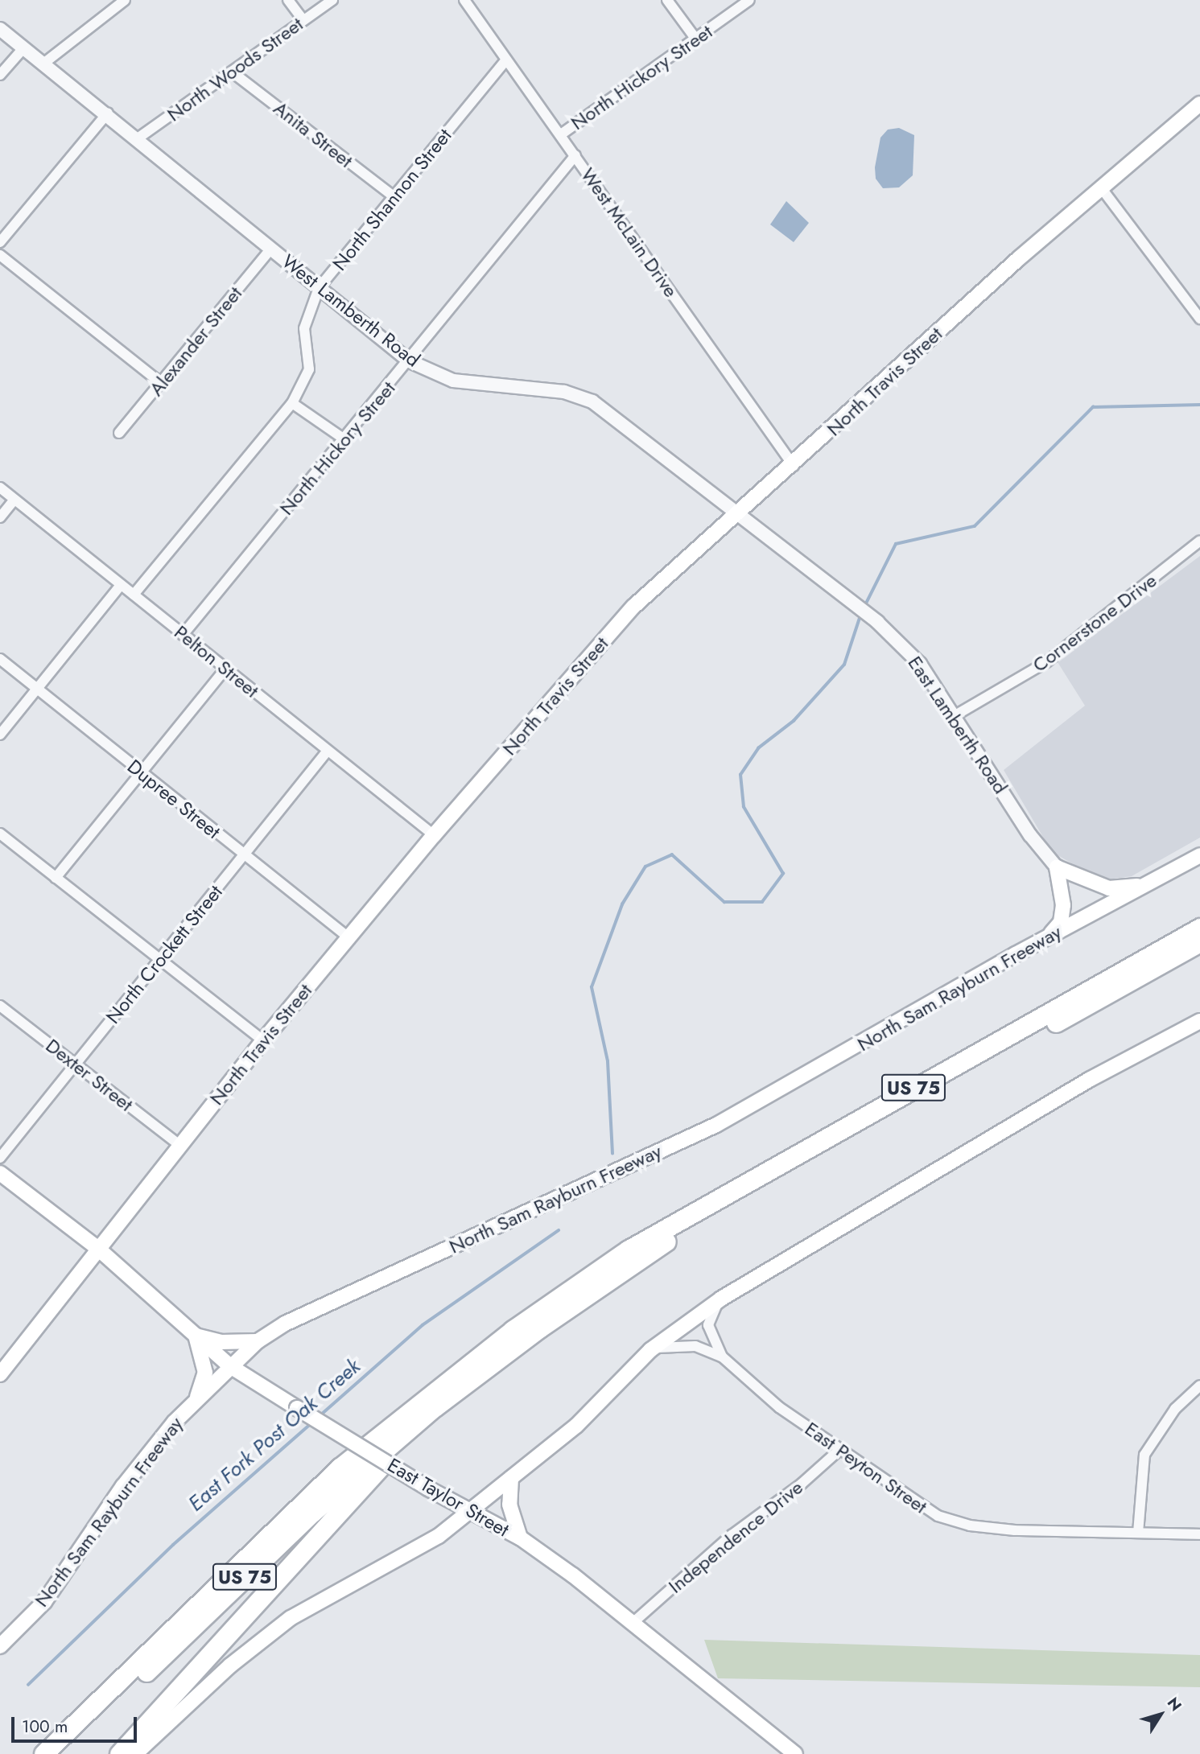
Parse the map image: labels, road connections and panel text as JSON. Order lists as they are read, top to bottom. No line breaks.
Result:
{"streets":{"highway":["US 75"],"main road":["North Travis Street","North Sam Rayburn Freeway","East Taylor Street"],"street":["North Woods Street","North Hickory Street","Anita Street","North Shannon Street","West McLain Drive","West Lamberth Road","Alexander Street","Cornerstone Drive","Pelton Street","East Lamberth Road","Dupree Street","North Crockett Street","Dexter Street","East Peyton Street","Independence Drive"]},"crossings":[["North Woods Street","Anita Street"],["North Woods Street","West Lamberth Road"],["North Hickory Street","West McLain Drive"],["North Hickory Street","West Lamberth Road"],["North Hickory Street","Pelton Street"],["Anita Street","North Shannon Street"],["North Shannon Street","West McLain Drive"],["North Shannon Street","West Lamberth Road"],["North Shannon Street","Pelton Street"],["West McLain Drive","North Travis Street"],["West Lamberth Road","Alexander Street"],["West Lamberth Road","North Travis Street"],["West Lamberth Road","East Lamberth Road"],["North Travis Street","Pelton Street"],["North Travis Street","East Lamberth Road"],["North Travis Street","Dupree Street"],["North Travis Street","Dexter Street"],["North Travis Street","East Taylor Street"],["Cornerstone Drive","East Lamberth Road"],["Pelton Street","North Crockett Street"],["Dupree Street","North Crockett Street"],["North Crockett Street","Dexter Street"],["North Sam Rayburn Freeway","East Taylor Street"],["East Peyton Street","Independence Drive"],["East Taylor Street","Independence Drive"]],"water":["East Fork Post Oak Creek"],"scale_bar":"100 m","north":"top right"}
